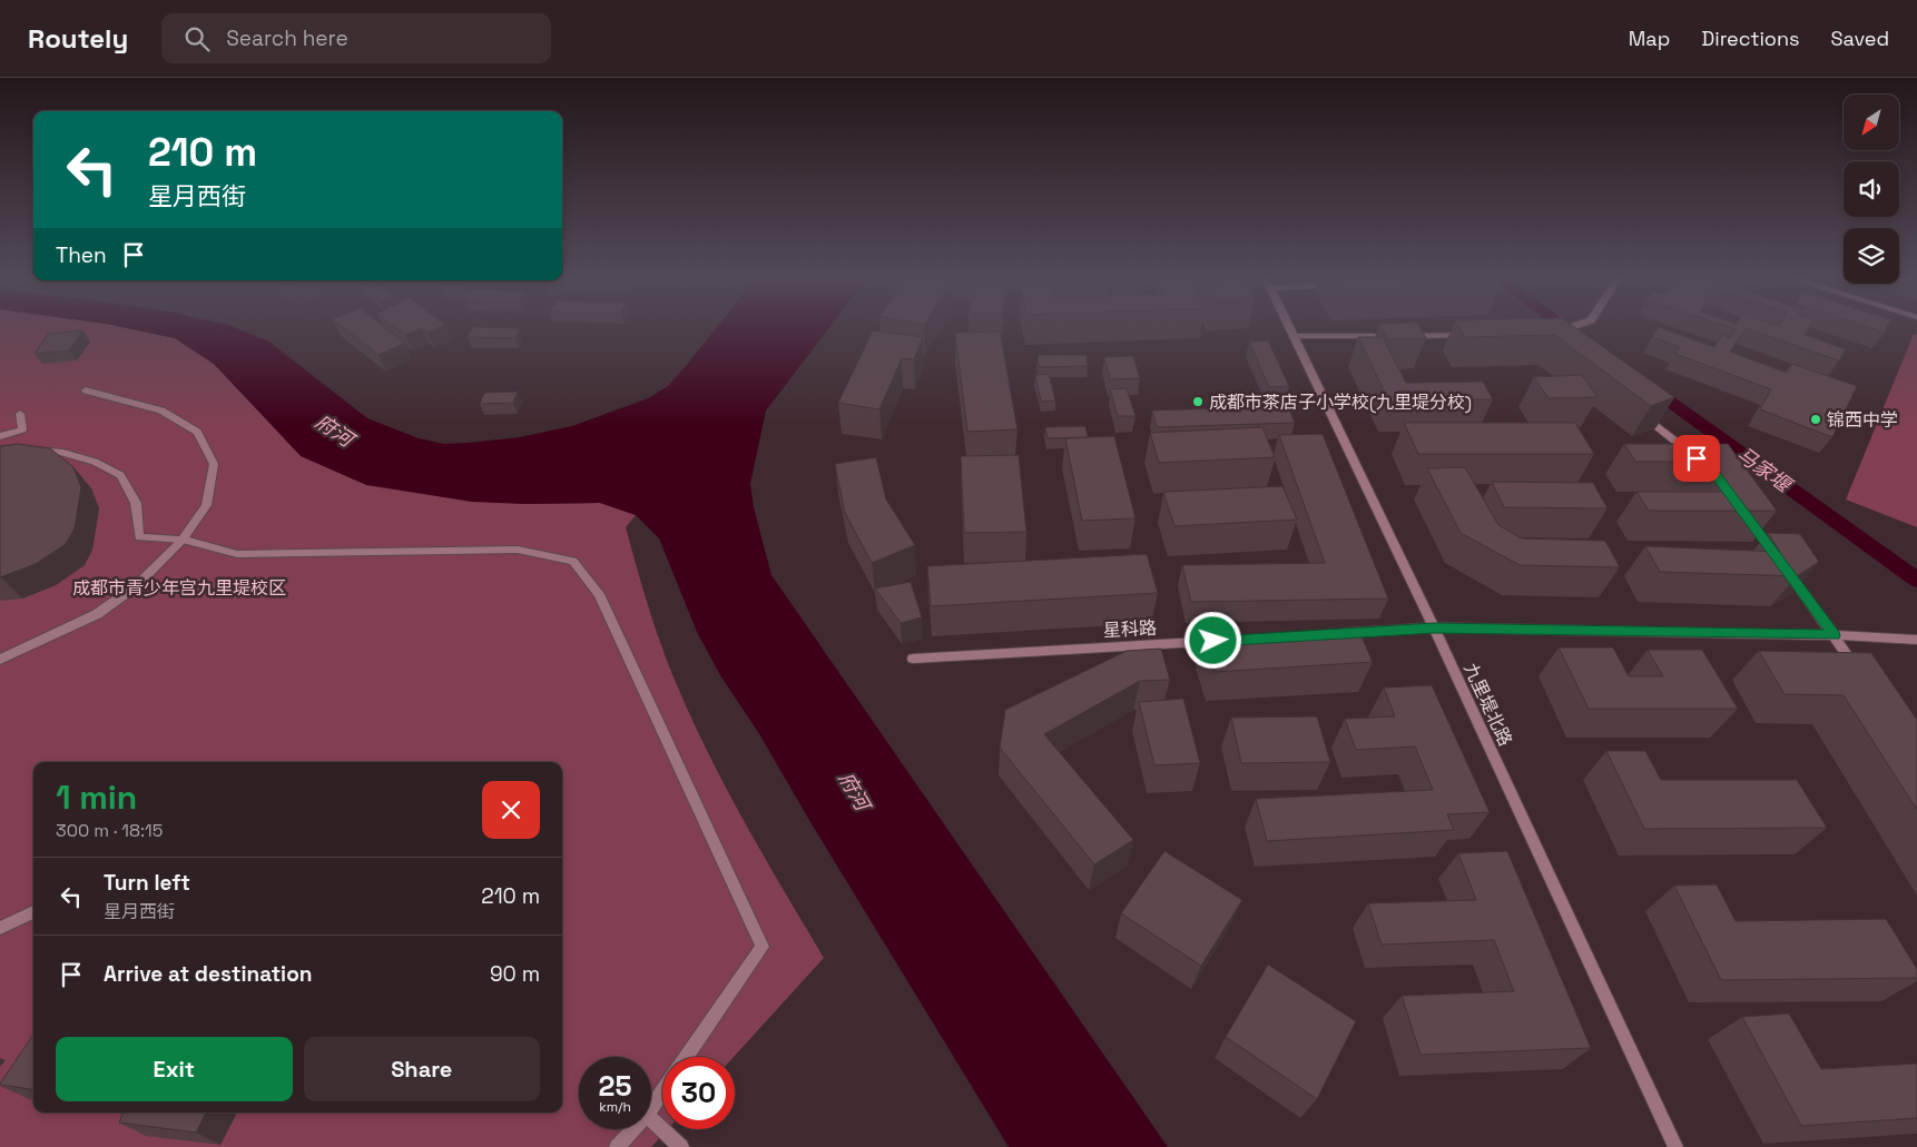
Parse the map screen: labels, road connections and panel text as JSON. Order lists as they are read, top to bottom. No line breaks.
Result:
{"streets":{"street":["星科路","九里堤北路"]},"water":["府河","马家堰"],"parks":["成都市青少年宫九里堤校区"],"places":["成都市茶店子小学校(九里堤分校)","锦西中学"],"north":"bottom left","page":{"header":"Routely","search":"Search here","nav":["Map","Directions","Saved"],"turn":["210 m","星月西街"],"then":"Then","heading":["1 min","300 m · 18:15"],"list":[{"name":"Turn left","note":"星月西街","value":"210 m"},{"name":"Arrive at destination","value":"90 m"}],"buttons":["Exit","Share"],"speed":"25 km/h","limit":"30"}}
